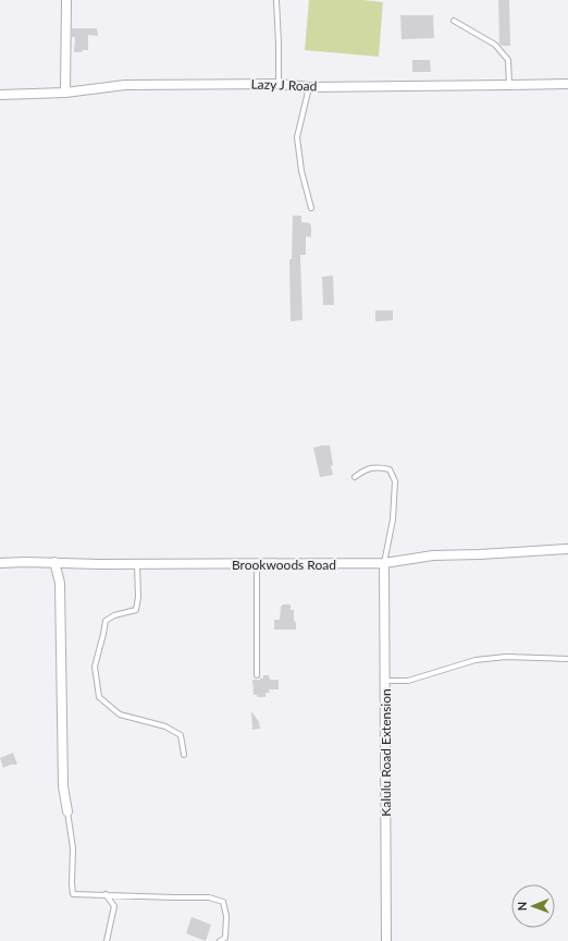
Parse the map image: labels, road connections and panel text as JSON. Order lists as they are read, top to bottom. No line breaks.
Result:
{"streets":{"street":["Lazy J Road","Brookwoods Road","Kalulu Road Extension"]},"crossings":[["Brookwoods Road","Kalulu Road Extension"]],"north":"left"}
